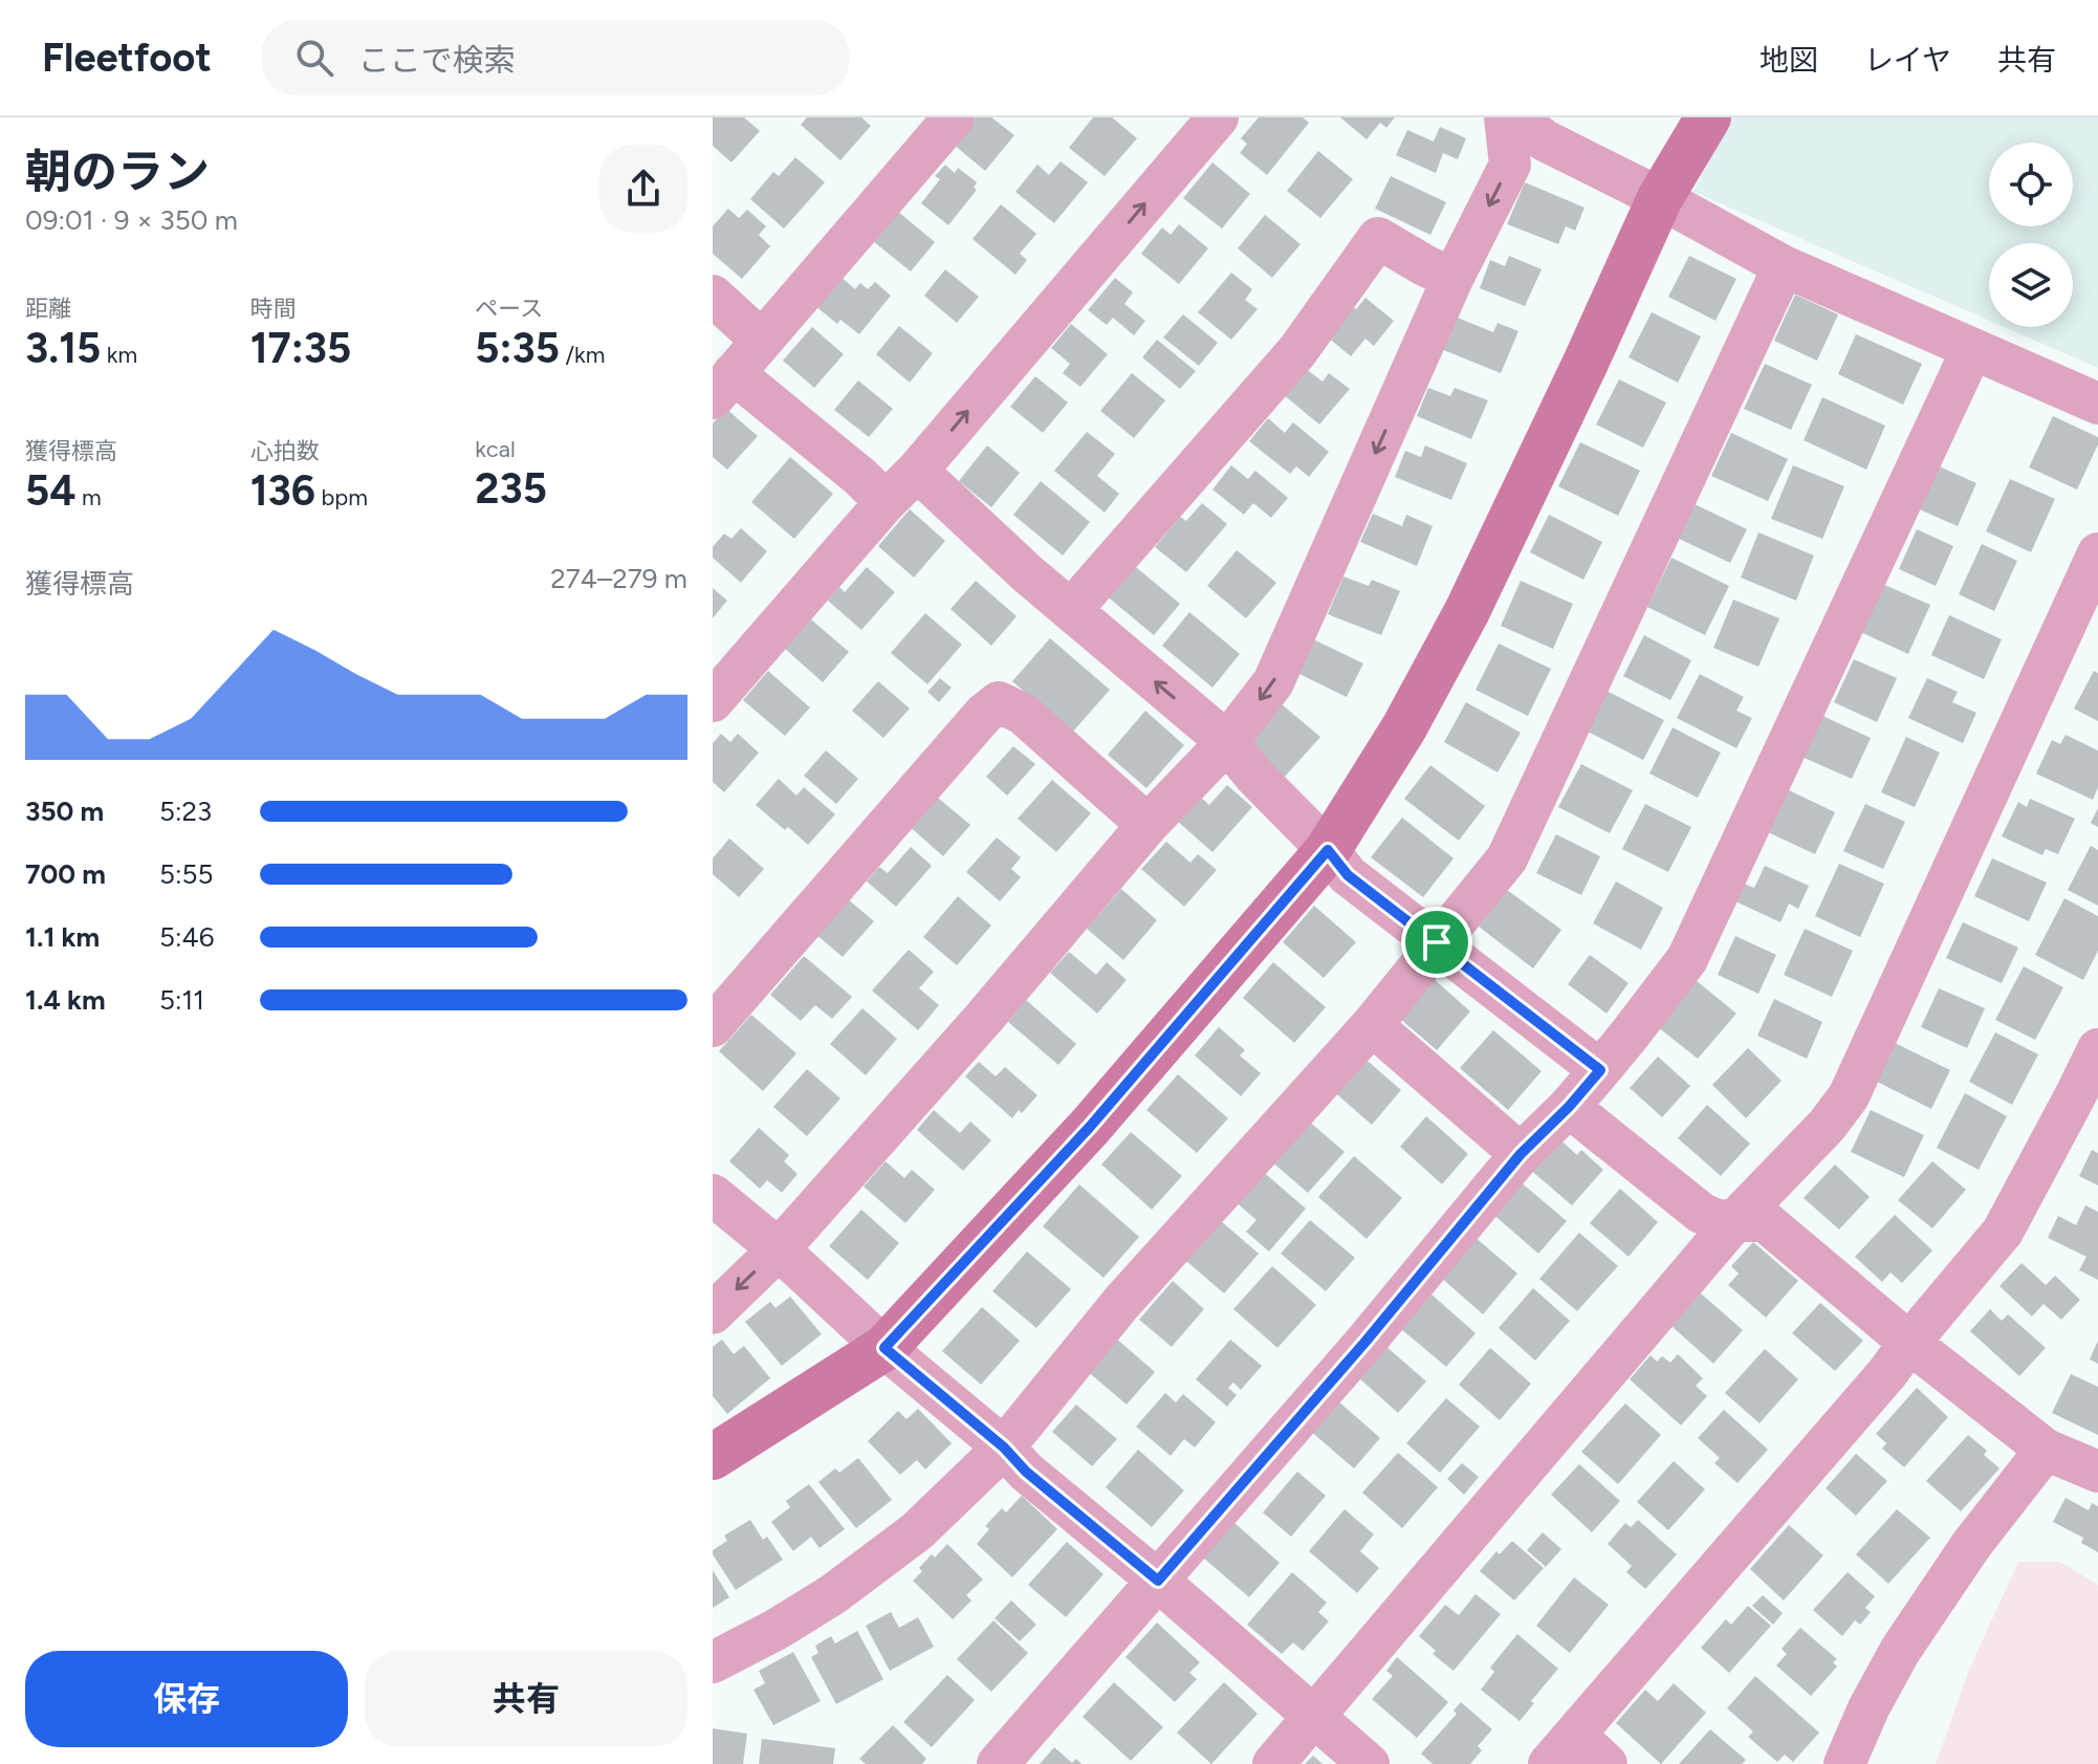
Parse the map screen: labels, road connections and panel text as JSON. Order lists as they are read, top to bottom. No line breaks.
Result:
{"page":{"header":"Fleetfoot","search":"ここで検索","nav":["地図","レイヤ","共有"],"heading":["朝のラン","09:01 · 9 × 350 m"],"stats":[["距離","3.15 km"],["時間","17:35"],["ペース","5:35 /km"],["獲得標高","54 m"],["心拍数","136 bpm"],["kcal","235"]],"chart":["獲得標高","274–279 m"],"list":[{"name":"350 m","note":"5:23"},{"name":"700 m","note":"5:55"},{"name":"1.1 km","note":"5:46"},{"name":"1.4 km","note":"5:11"}],"buttons":["保存","共有"]}}
